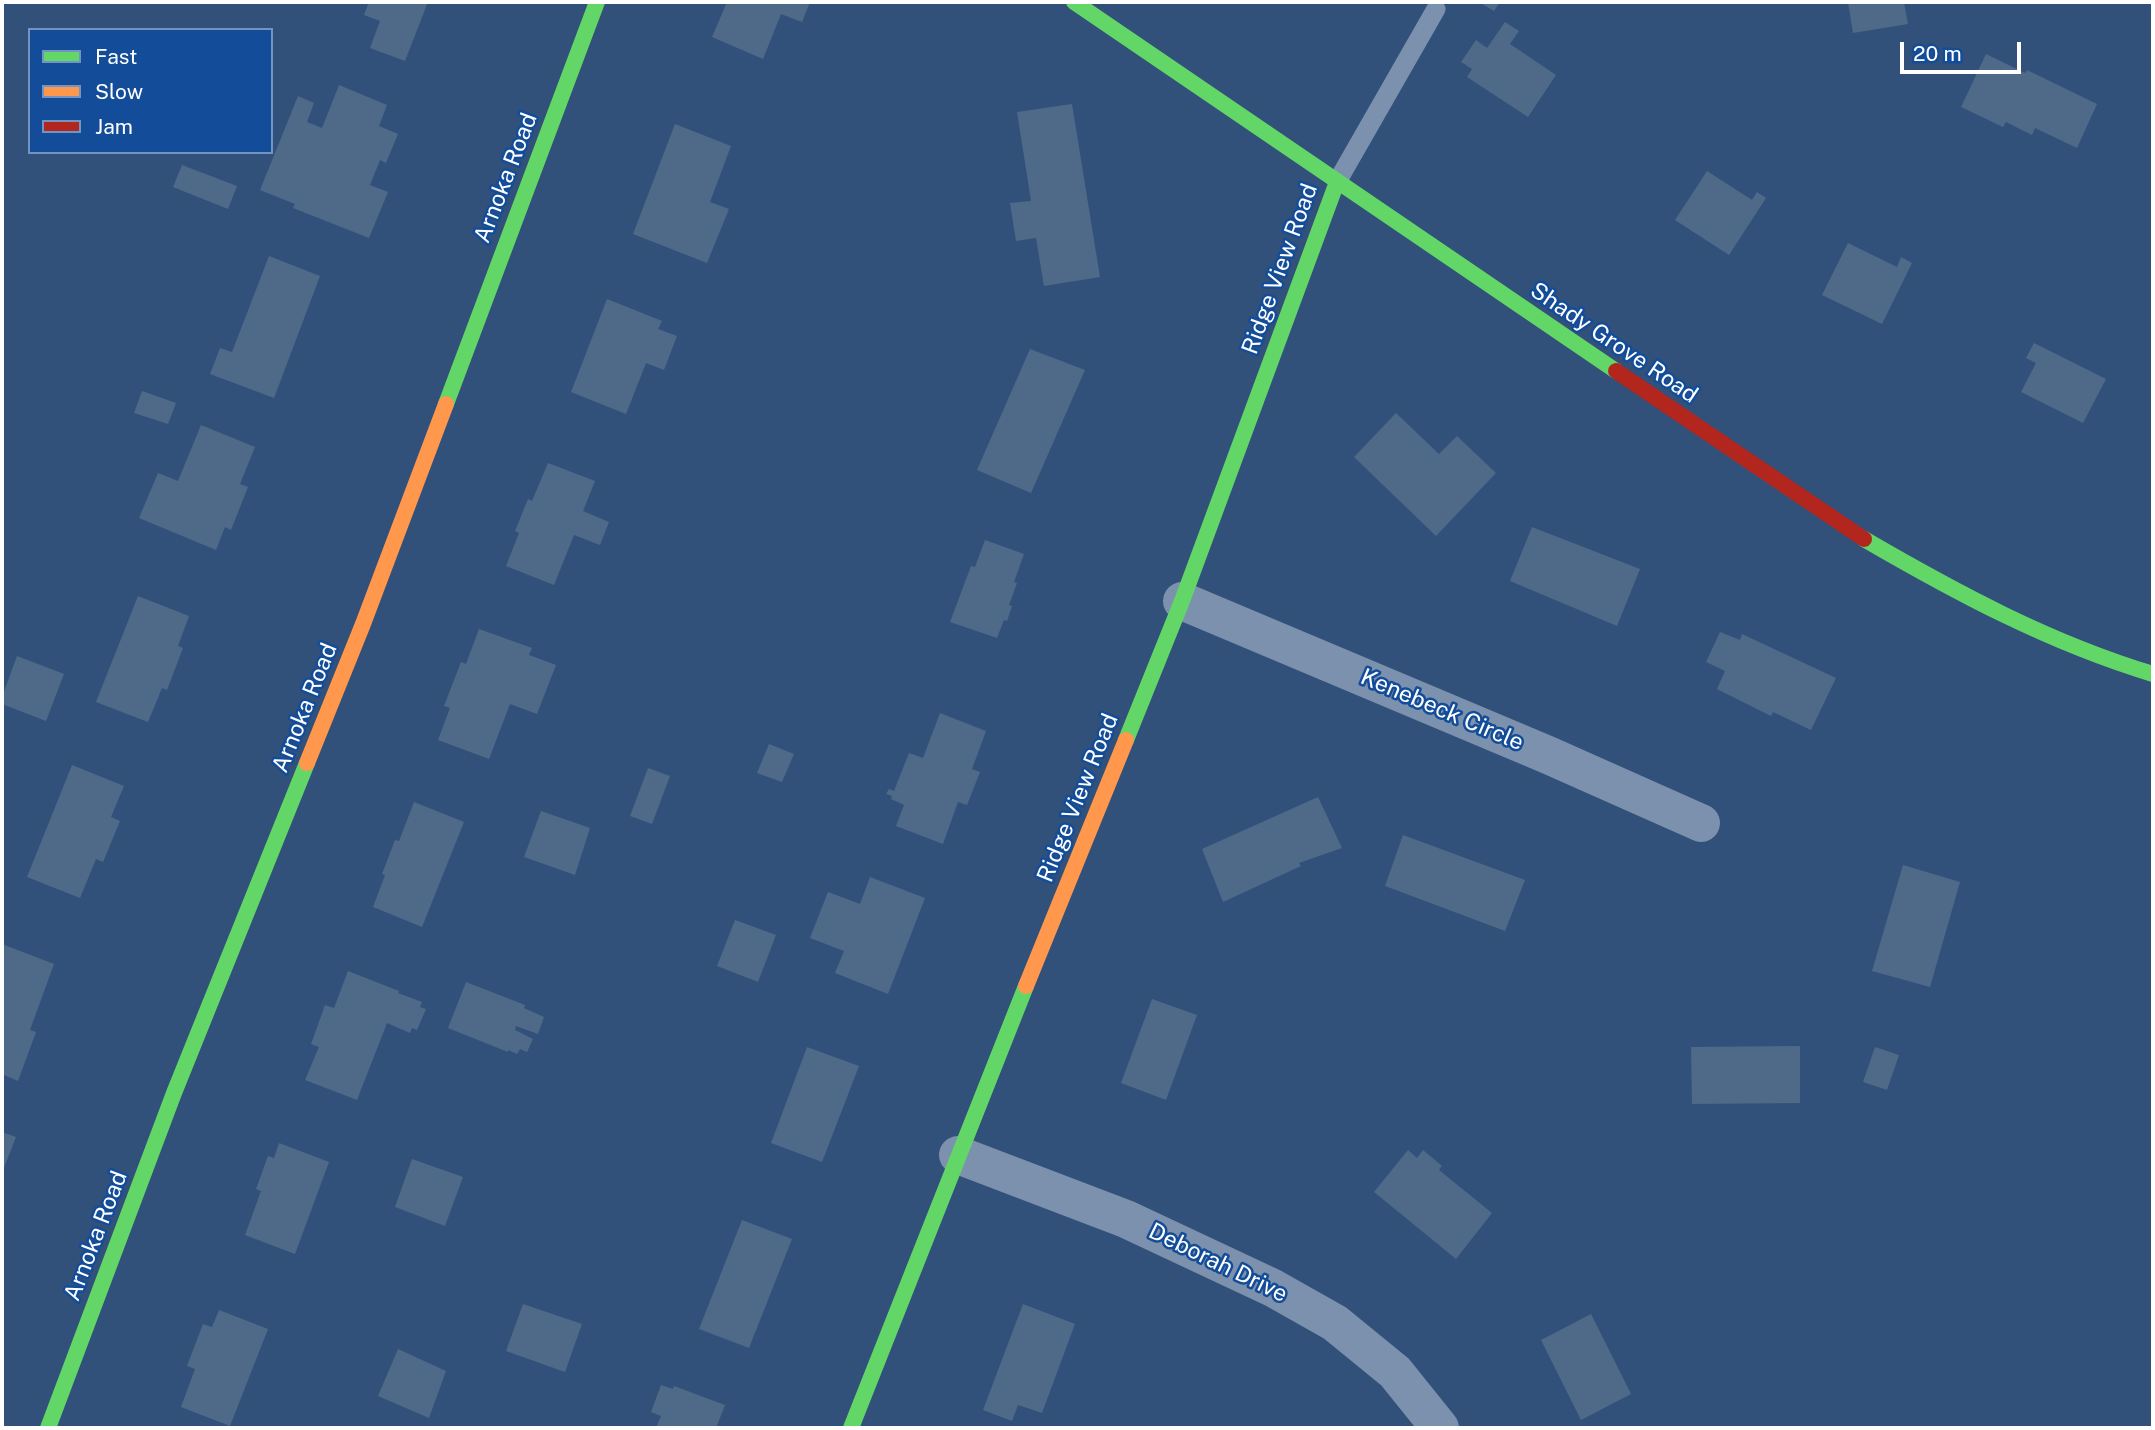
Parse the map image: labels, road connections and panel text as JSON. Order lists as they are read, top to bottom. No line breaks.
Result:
{"streets":{"street":["Arnoka Road","Ridge View Road","Shady Grove Road","Kenebeck Circle","Deborah Drive"]},"crossings":[["Ridge View Road","Shady Grove Road"],["Ridge View Road","Kenebeck Circle"],["Ridge View Road","Deborah Drive"]],"legend":["Fast","Slow","Jam"],"scale_bar":"20 m"}
